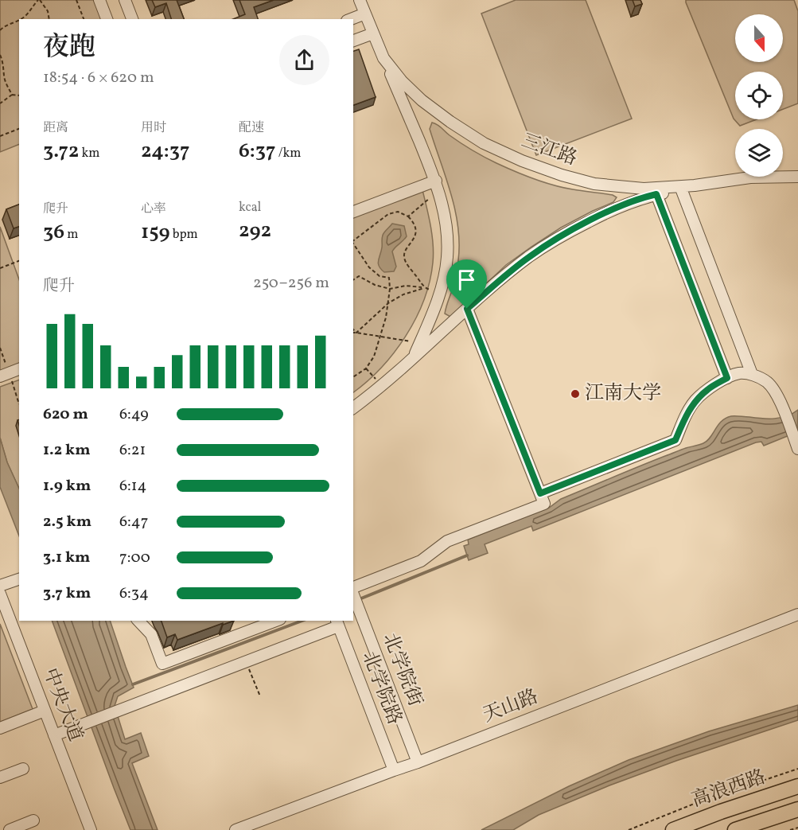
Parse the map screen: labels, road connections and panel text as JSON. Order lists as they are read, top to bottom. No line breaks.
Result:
{"streets":{"main road":["高浪西路"],"street":["三江路","北学院街","北学院路","中央大道","天山路"]},"crossings":[["北学院街","天山路"],["北学院路","天山路"]],"places":["江南大学"],"north":"bottom","page":{"heading":["夜跑","18:54 · 6 × 620 m"],"stats":[["距离","3.72 km"],["用时","24:37"],["配速","6:37 /km"],["爬升","36 m"],["心率","159 bpm"],["kcal","292"]],"chart":["爬升","250–256 m"],"list":[{"name":"620 m","note":"6:49"},{"name":"1.2 km","note":"6:21"},{"name":"1.9 km","note":"6:14"},{"name":"2.5 km","note":"6:47"},{"name":"3.1 km","note":"7:00"},{"name":"3.7 km","note":"6:34"}]}}
